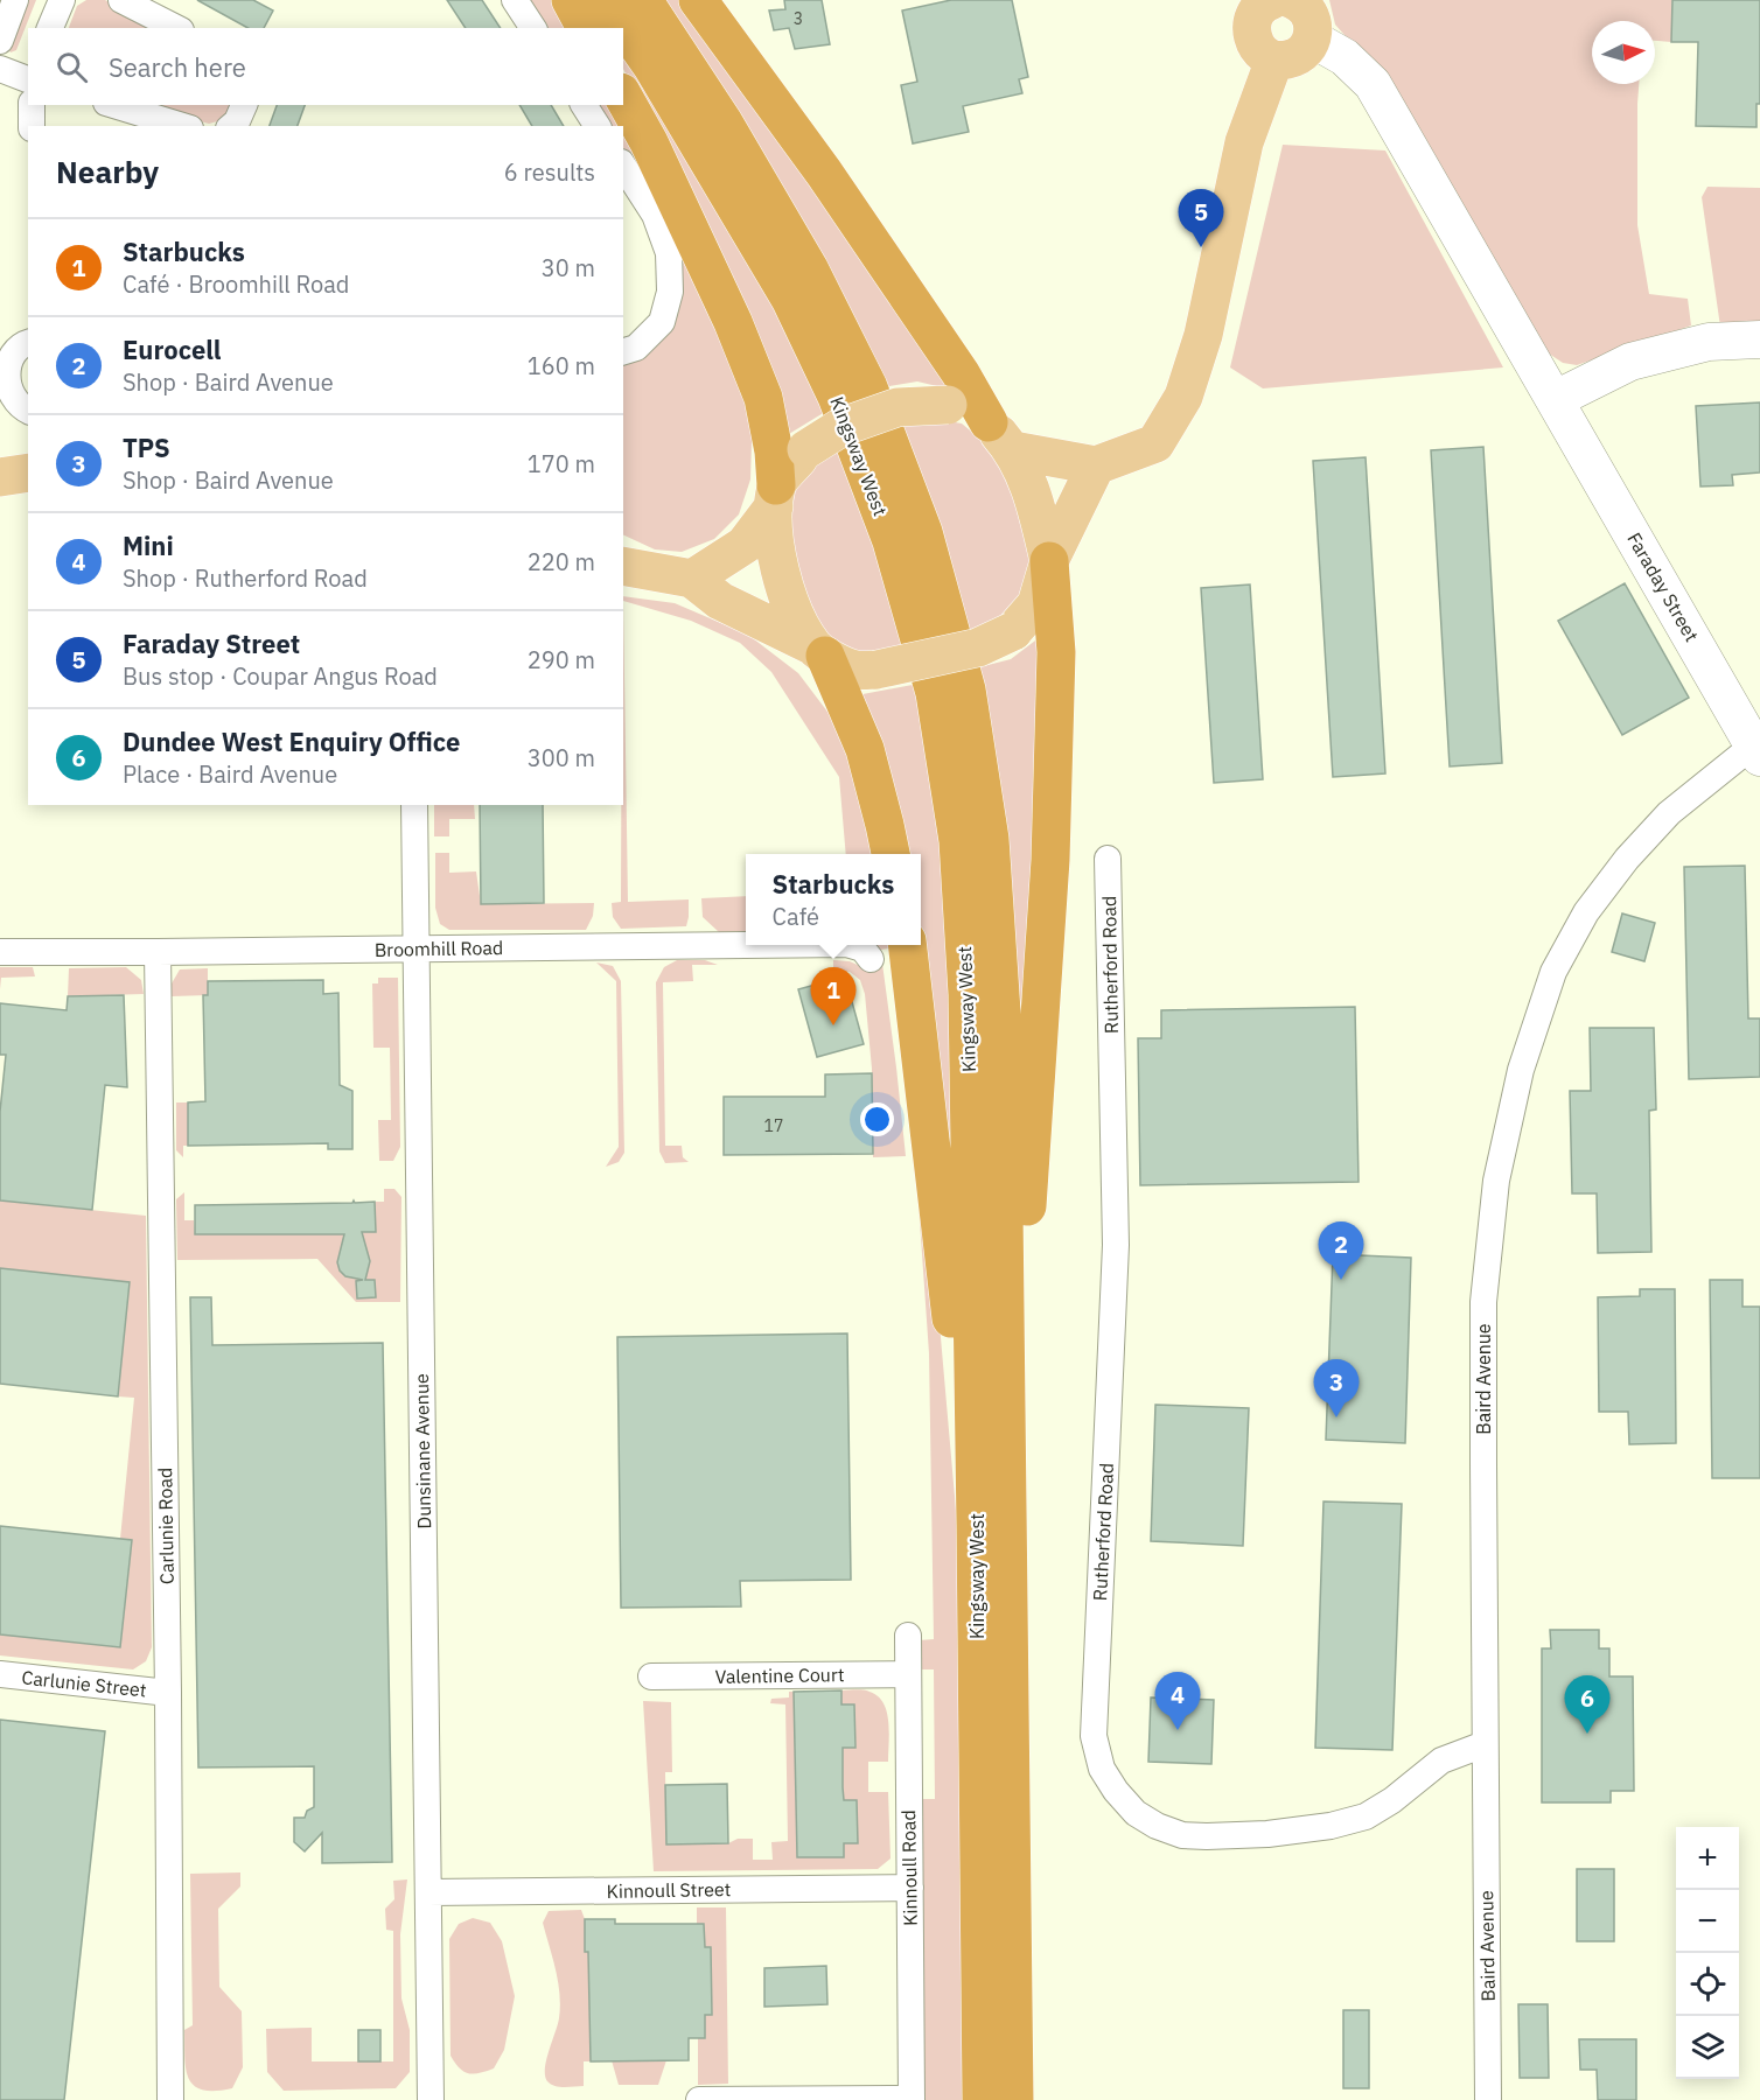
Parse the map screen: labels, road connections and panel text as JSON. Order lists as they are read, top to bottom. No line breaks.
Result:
{"streets":{"highway":["Kingsway West"],"street":["Faraday Street","Broomhill Road","Rutherford Road","Baird Avenue","Dunsinane Avenue","Carlunie Road","Valentine Court","Carlunie Street","Kinnoull Road","Kinnoull Street"]},"crossings":[["Faraday Street","Baird Avenue"],["Broomhill Road","Dunsinane Avenue"],["Broomhill Road","Carlunie Road"],["Rutherford Road","Baird Avenue"],["Dunsinane Avenue","Kinnoull Street"],["Carlunie Road","Carlunie Street"],["Valentine Court","Kinnoull Road"],["Kinnoull Road","Kinnoull Street"]],"house_numbers":["3","17"],"north":"right","page":{"search":"Search here","heading":["Nearby","6 results"],"pins":["5","1","2","3","4","6"],"list":[{"mark":"1","name":"Starbucks","note":"Café · Broomhill Road","value":"30 m"},{"mark":"2","name":"Eurocell","note":"Shop · Baird Avenue","value":"160 m"},{"mark":"3","name":"TPS","note":"Shop · Baird Avenue","value":"170 m"},{"mark":"4","name":"Mini","note":"Shop · Rutherford Road","value":"220 m"},{"mark":"5","name":"Faraday Street","note":"Bus stop · Coupar Angus Road","value":"290 m"},{"mark":"6","name":"Dundee West Enquiry Office","note":"Place · Baird Avenue","value":"300 m"}],"popup":["Starbucks","Café"],"map_buttons":["+","−"]}}
